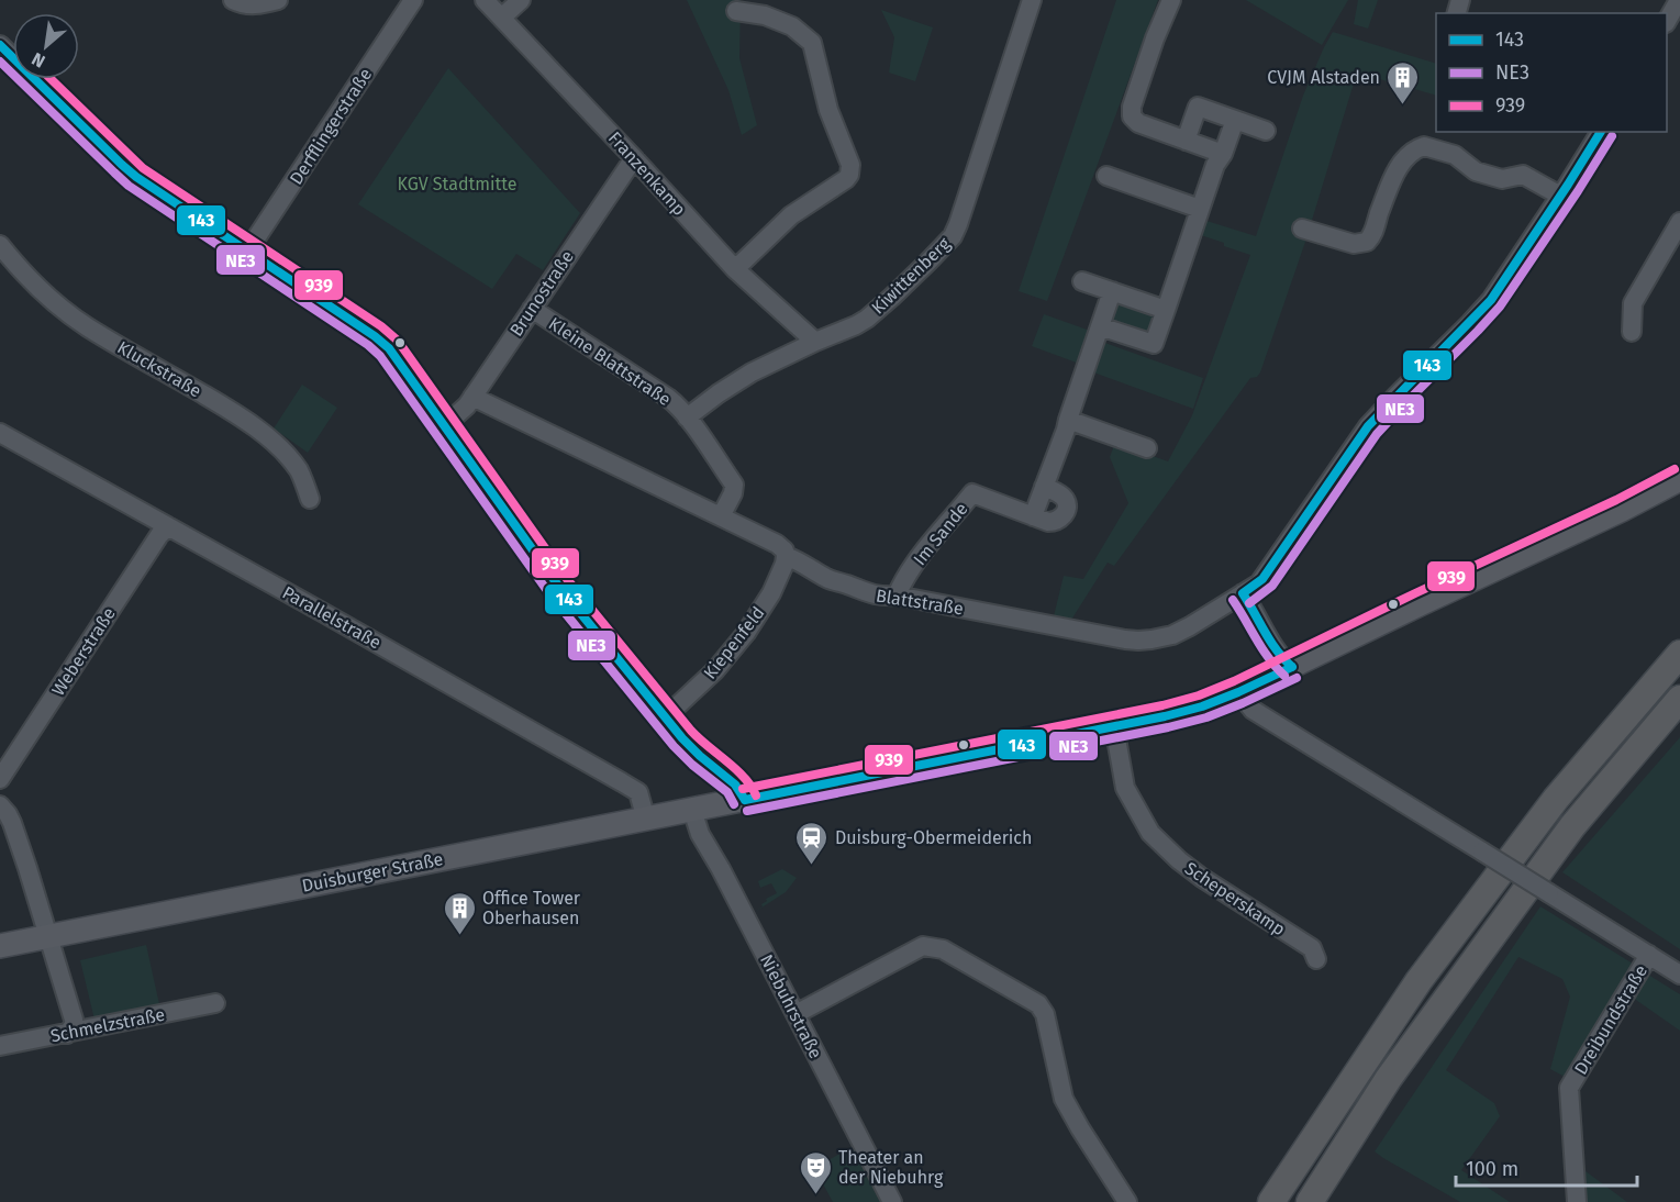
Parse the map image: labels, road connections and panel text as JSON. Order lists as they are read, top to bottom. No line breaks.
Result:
{"streets":{"main road":["Duisburger Straße"],"street":["Derfflingerstraße","Franzenkamp","Kiwittenberg","Brunostraße","Kleine Blattstraße","Kluckstraße","Im Sande","Blattstraße","Parallelstraße","Kiepenfeld","Weberstraße","Scheperskamp","Niebuhrstraße","Dreibundstraße","Schmelzstraße"]},"crossings":[["Franzenkamp","Kiwittenberg"],["Franzenkamp","Brunostraße"],["Kiwittenberg","Kleine Blattstraße"],["Brunostraße","Kleine Blattstraße"],["Brunostraße","Blattstraße"],["Kleine Blattstraße","Blattstraße"],["Im Sande","Blattstraße"],["Blattstraße","Kiepenfeld"],["Parallelstraße","Weberstraße"],["Parallelstraße","Duisburger Straße"],["Duisburger Straße","Scheperskamp"],["Duisburger Straße","Niebuhrstraße"]],"parks":["KGV Stadtmitte"],"places":{"building":["CVJM Alstaden","Office Tower Oberhausen"],"station":["Duisburg-Obermeiderich"],"theatre":["Theater an der Niebuhrg"]},"lines":["transit line 143","transit line NE3","transit line 939"],"legend":["143","NE3","939"],"scale_bar":"100 m","north":"bottom left"}
